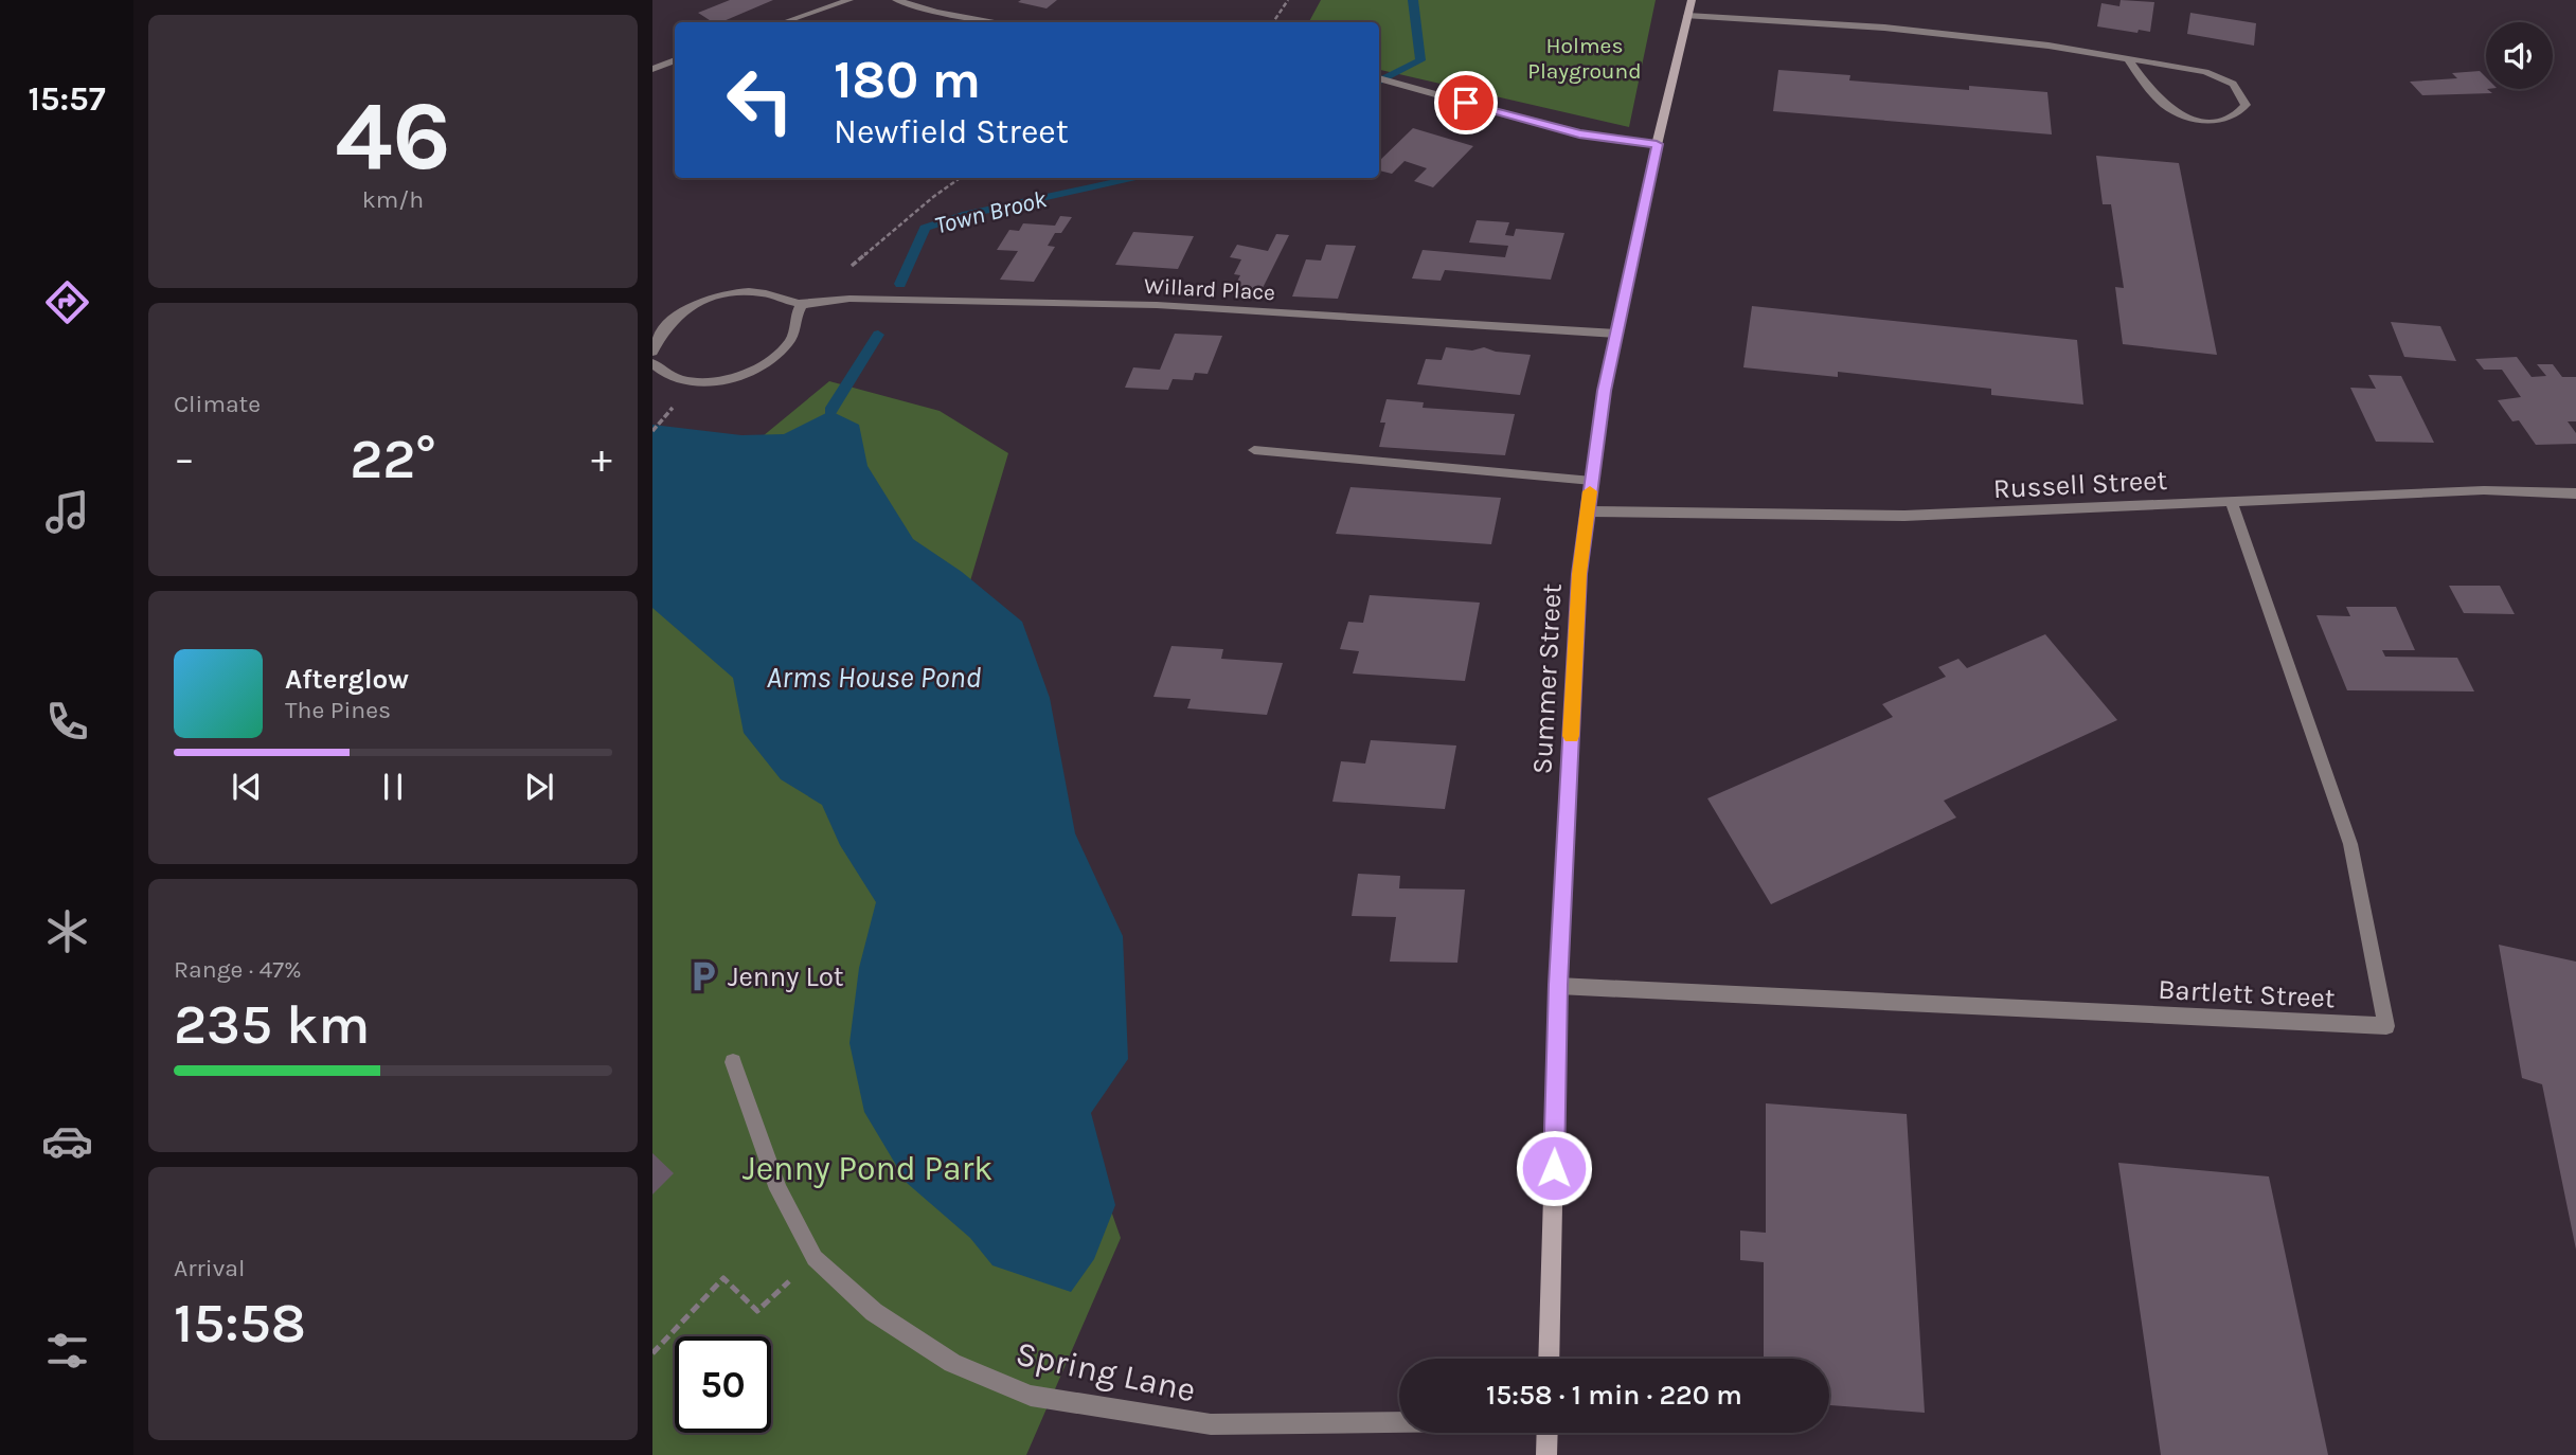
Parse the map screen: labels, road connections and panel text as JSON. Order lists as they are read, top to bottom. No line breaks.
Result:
{"streets":{"main road":["Summer Street"],"street":["Willard Place","Russell Street","Bartlett Street","Spring Lane"]},"crossings":[["Willard Place","Summer Street"],["Russell Street","Summer Street"],["Russell Street","Bartlett Street"],["Summer Street","Bartlett Street"]],"water":["Town Brook","Arms House Pond"],"parks":["Holmes Playground","Jenny Pond Park"],"places":{"parking":["Jenny Lot"]},"page":{"tabs":"15:57","tile":[["46","km/h"],"Climate",["Range · 47%","235 km"],["Arrival","15:58"]],"turn":["180 m","Newfield Street"],"heat":["−","22°","+"],"song":["Afterglow","The Pines"],"limit":"50","trip":"15:58 · 1 min · 220 m"}}
